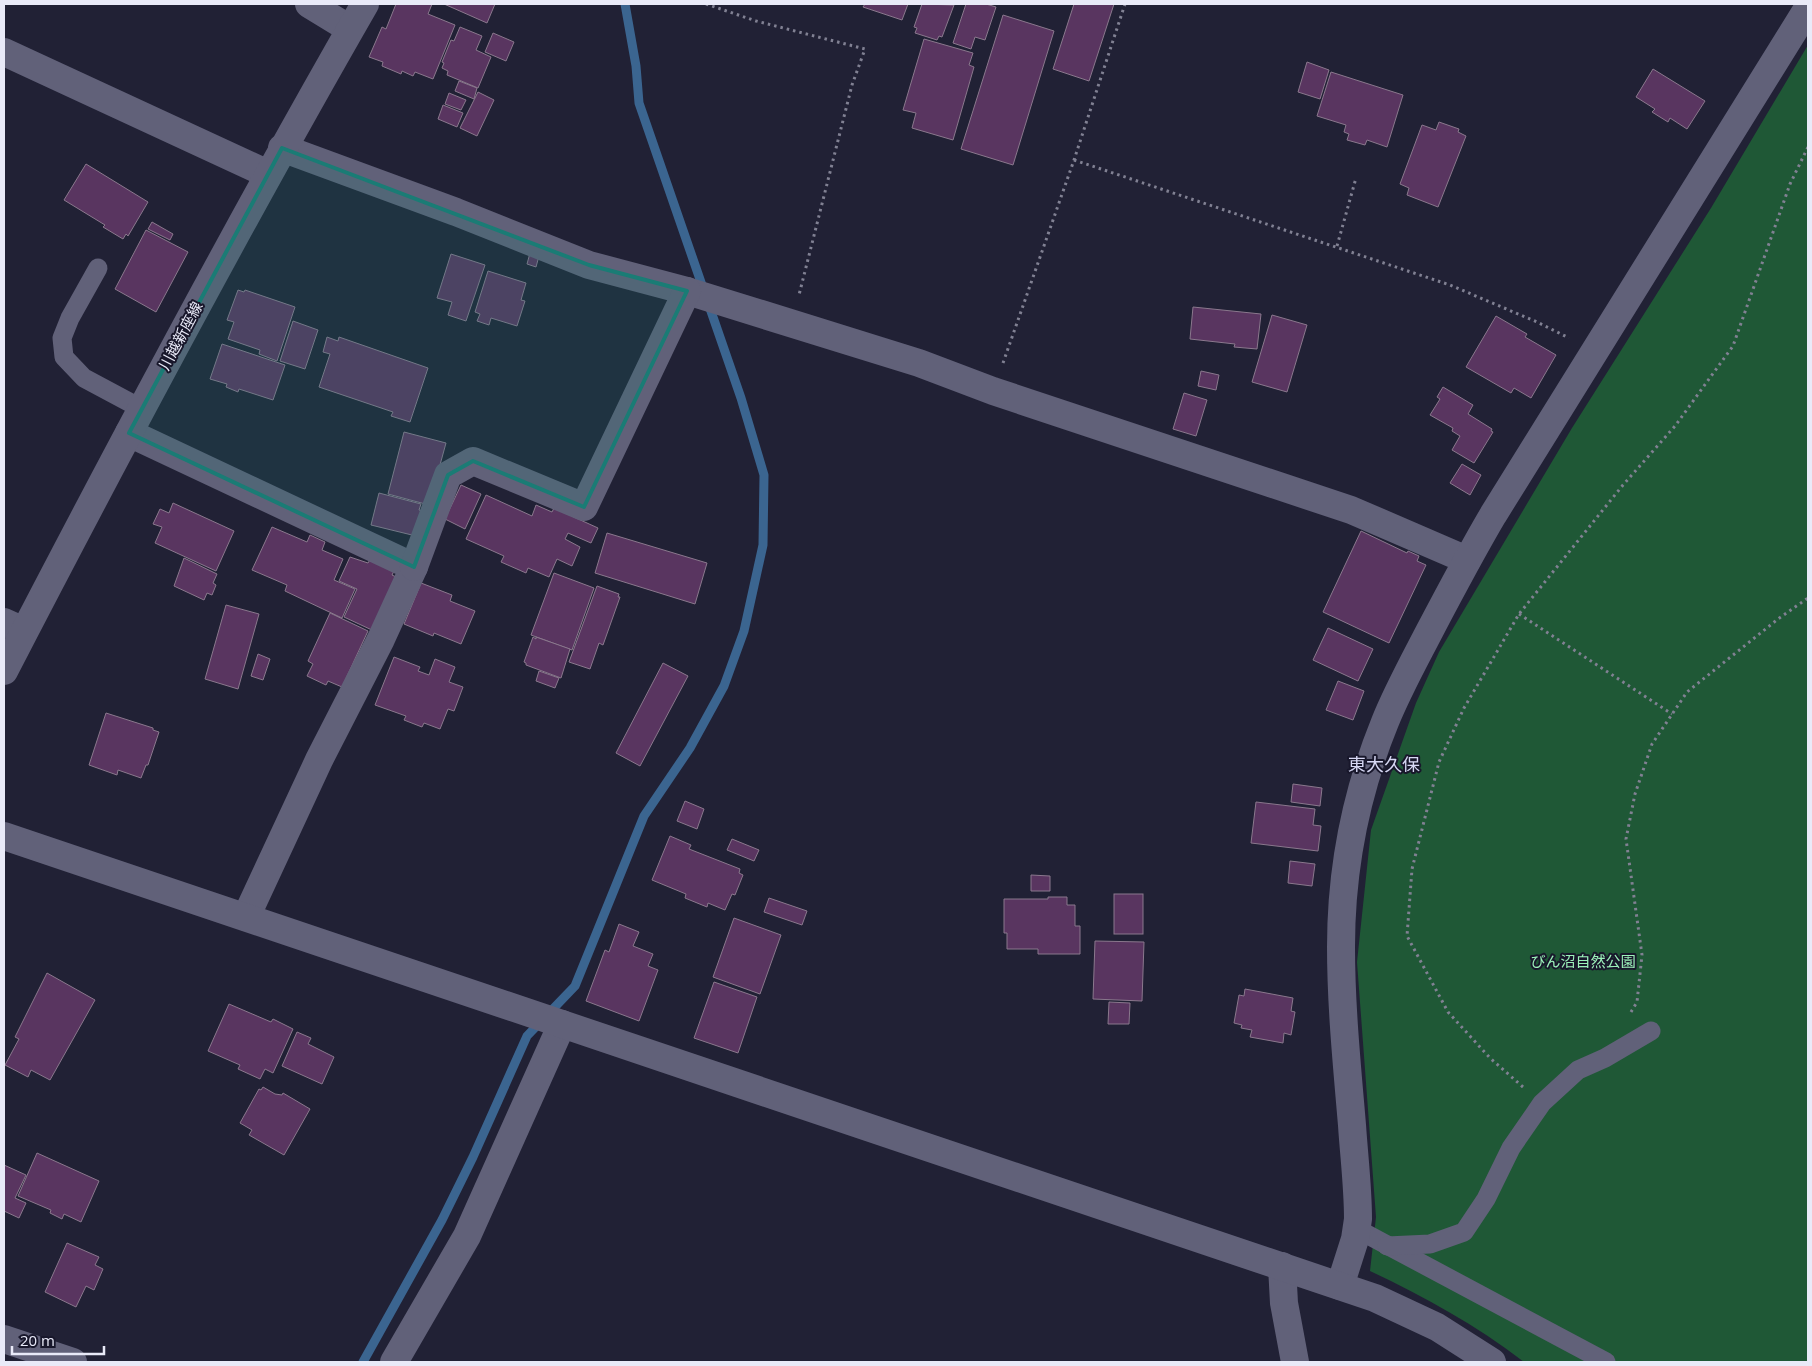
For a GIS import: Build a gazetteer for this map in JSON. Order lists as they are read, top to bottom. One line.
{"streets":{"street":["川越新座線"]},"districts":["東大久保"],"parks":["びん沼自然公園"],"scale_bar":"20 m"}
